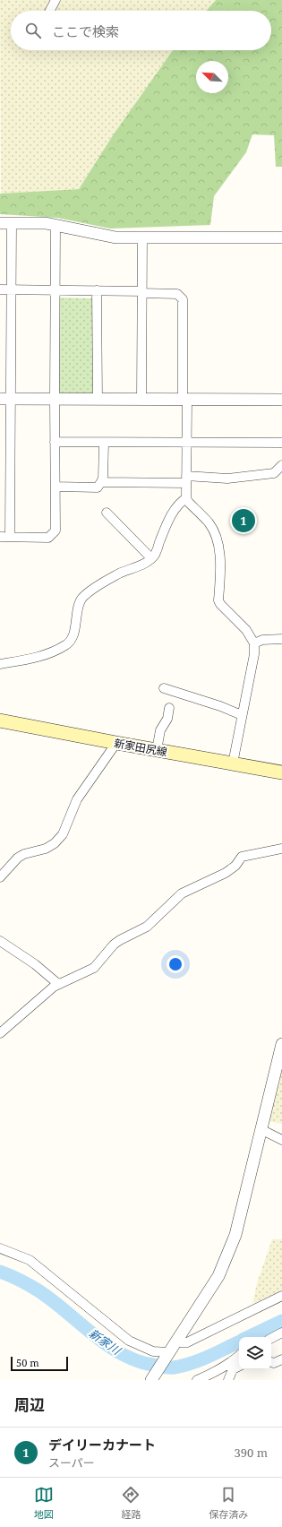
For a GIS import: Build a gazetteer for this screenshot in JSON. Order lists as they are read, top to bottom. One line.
{"streets":{"main road":["新家田尻線"]},"water":["新家川"],"scale_bar":"50 m","north":"top left","page":{"search":"ここで検索","pins":"1","scale":"50 m","heading":"周辺","list":[{"mark":"1","name":"デイリーカナート","note":"スーパー","value":"390 m"}],"nav":["地図","経路","保存済み"]}}
